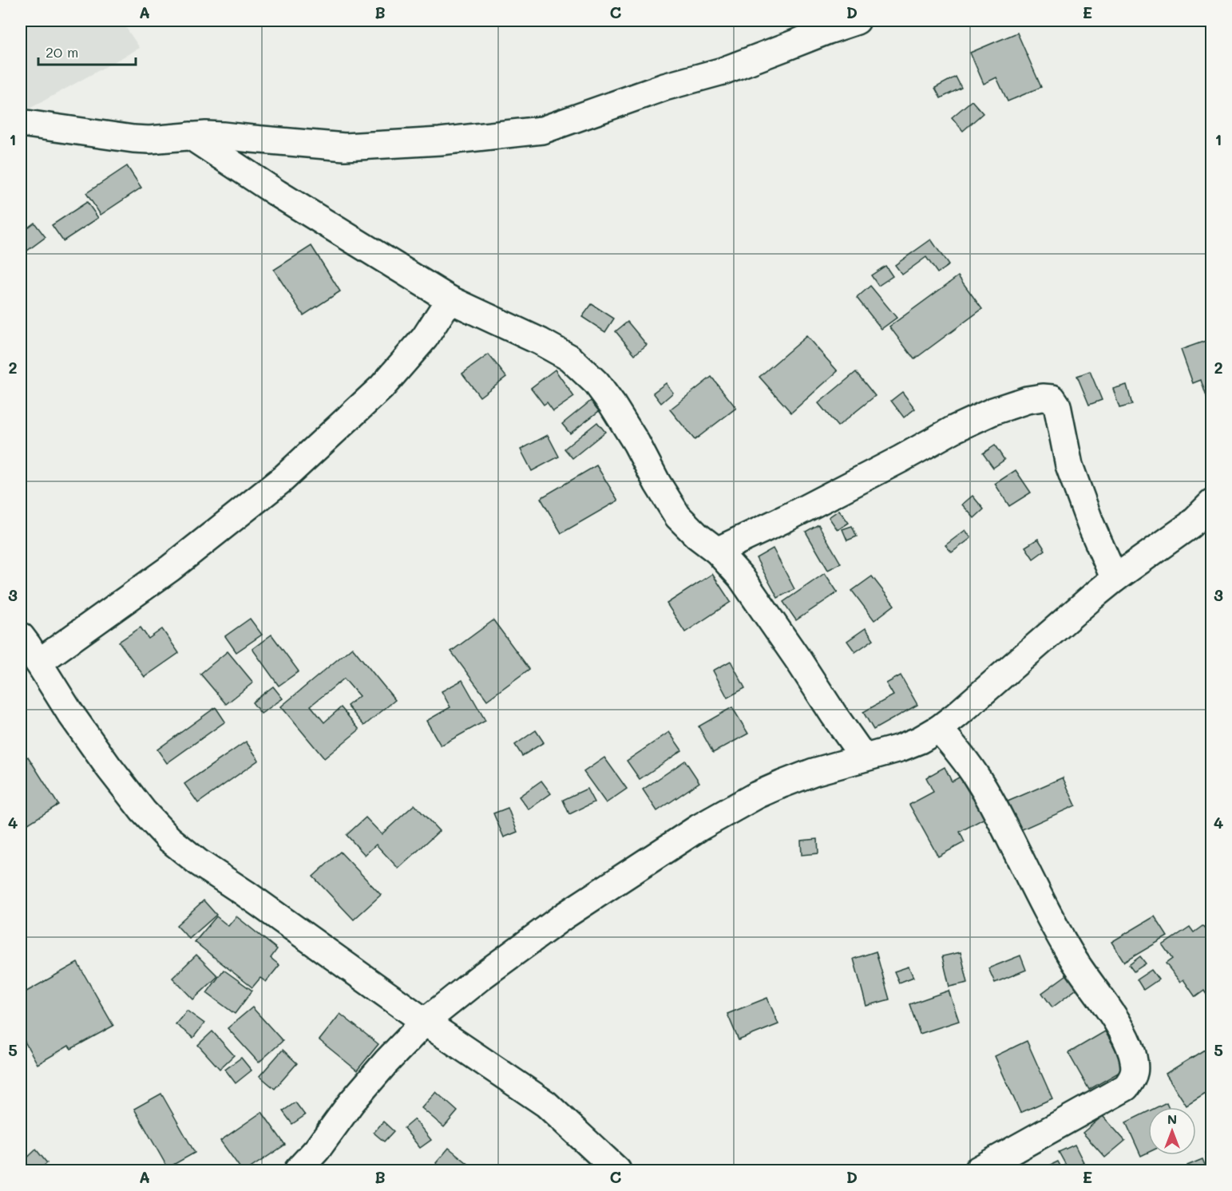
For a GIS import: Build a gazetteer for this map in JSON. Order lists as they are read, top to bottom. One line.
{"scale_bar":"20 m","north":"top","grid":{"columns":["A","B","C","D","E"],"rows":["1","2","3","4","5"]}}
